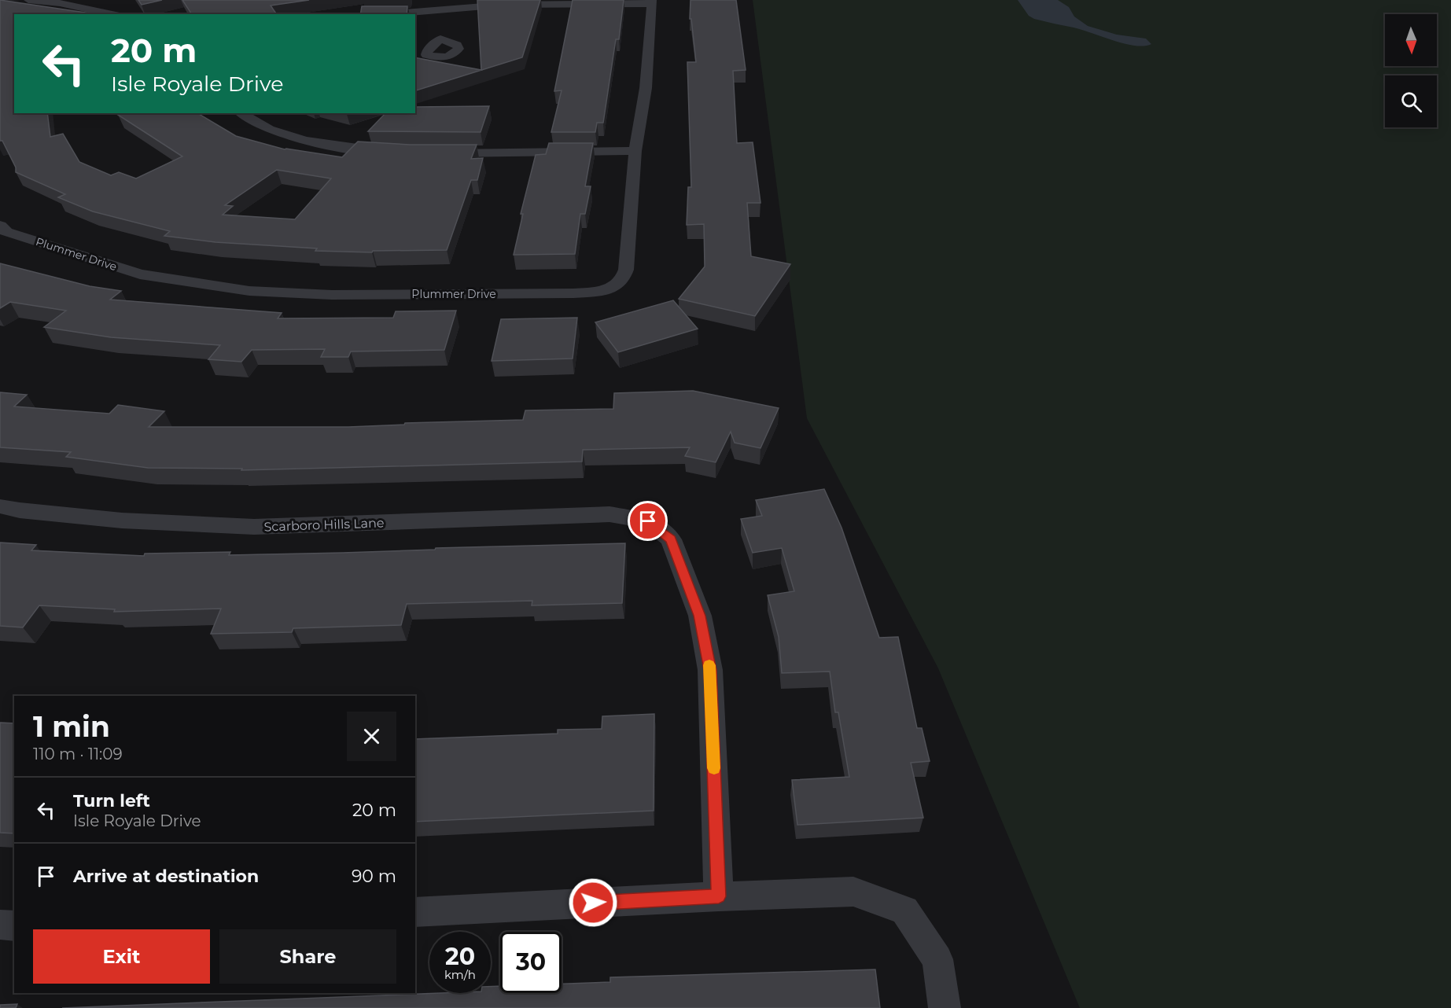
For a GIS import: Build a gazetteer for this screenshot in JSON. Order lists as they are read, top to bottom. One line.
{"streets":{"street":["Plummer Drive","Scarboro Hills Lane"]},"north":"bottom","page":{"turn":["20 m","Isle Royale Drive"],"heading":["1 min","110 m · 11:09"],"list":[{"name":"Turn left","note":"Isle Royale Drive","value":"20 m"},{"name":"Arrive at destination","value":"90 m"}],"buttons":["Exit","Share"],"speed":"20 km/h","limit":"30"}}
